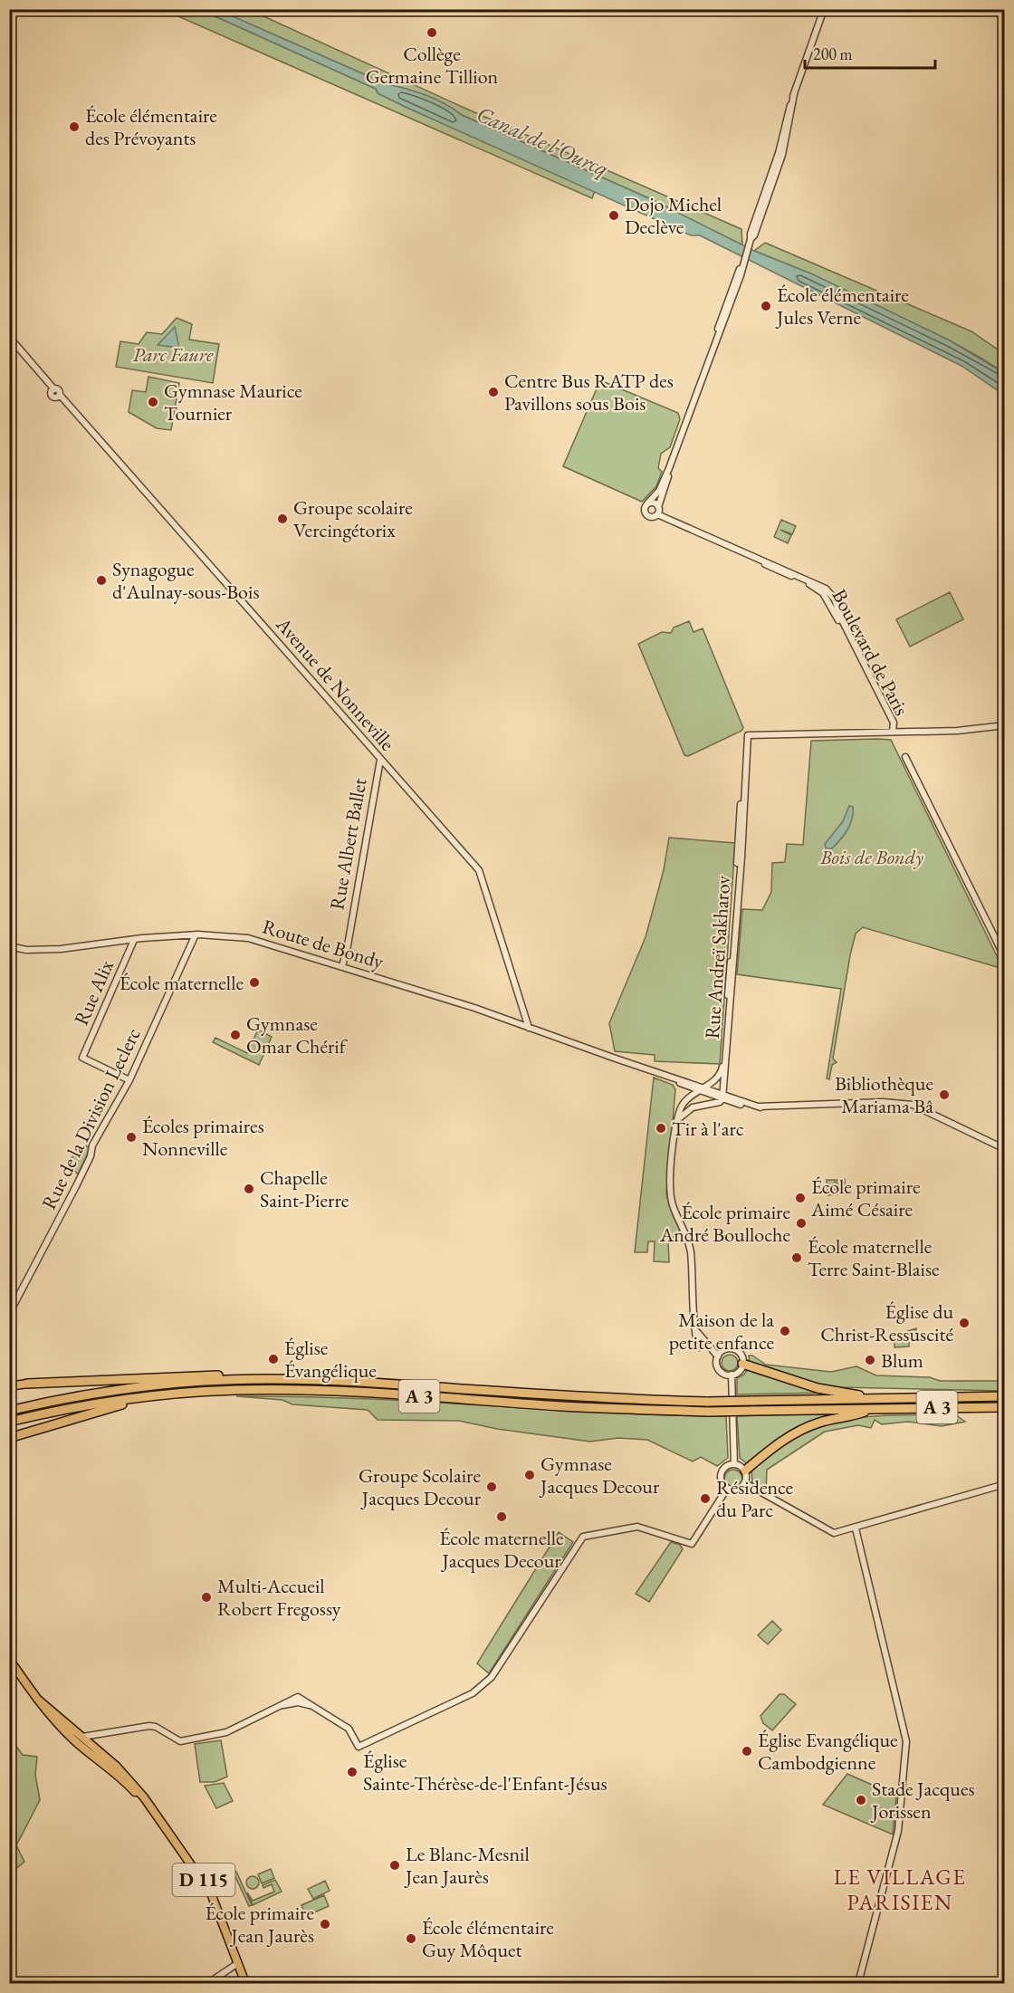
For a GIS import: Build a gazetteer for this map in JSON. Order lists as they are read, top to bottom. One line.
{"streets":{"highway":["A 3"],"main road":["D 115"],"street":["Boulevard de Paris","Avenue de Nonneville","Rue Albert Ballet","Route de Bondy","Rue Andreï Sakharov","Rue Alix","Rue de la Division Leclerc"]},"crossings":[["Boulevard de Paris","Rue Andreï Sakharov"],["Avenue de Nonneville","Rue Albert Ballet"],["Avenue de Nonneville","Route de Bondy"],["Rue Albert Ballet","Route de Bondy"],["Route de Bondy","Rue Andreï Sakharov"],["Route de Bondy","Rue Alix"],["Route de Bondy","Rue de la Division Leclerc"],["Rue Alix","Rue de la Division Leclerc"]],"districts":["LE VILLAGE PARISIEN"],"water":["Canal de l'Ourcq"],"parks":["Parc Faure","Bois de Bondy"],"places":["Collège Germaine Tillion","École élémentaire des Prévoyants","Dojo Michel Declève","École élémentaire Jules Verne","Centre Bus RATP des Pavillons sous Bois","Gymnase Maurice Tournier","Groupe scolaire Vercingétorix","Synagogue d'Aulnay-sous-Bois","École maternelle","Gymnase Omar Chérif","Bibliothèque Mariama Bâ","Tir à l'arc","Écoles primaires Nonneville","Chapelle Saint-Pierre","École primaire Aimé Césaire","École primaire André Boulloche","École maternelle Terre Saint-Blaise","Église du Christ-Ressuscité","Maison de la petite enfance","Église Évangélique","Blum","Gymnase Jacques Decour","Groupe Scolaire Jacques Decour","Résidence du Parc","École maternelle Jacques Decour","Multi-Accueil Robert Fregossy","Église Evangélique Cambodgienne","Église Sainte-Thérèse-de-l'Enfant-Jésus","Stade Jacques Jorissen","Le Blanc-Mesnil Jean Jaurès","École primaire Jean Jaurès","École élémentaire Guy Môquet"],"scale_bar":"200 m"}
